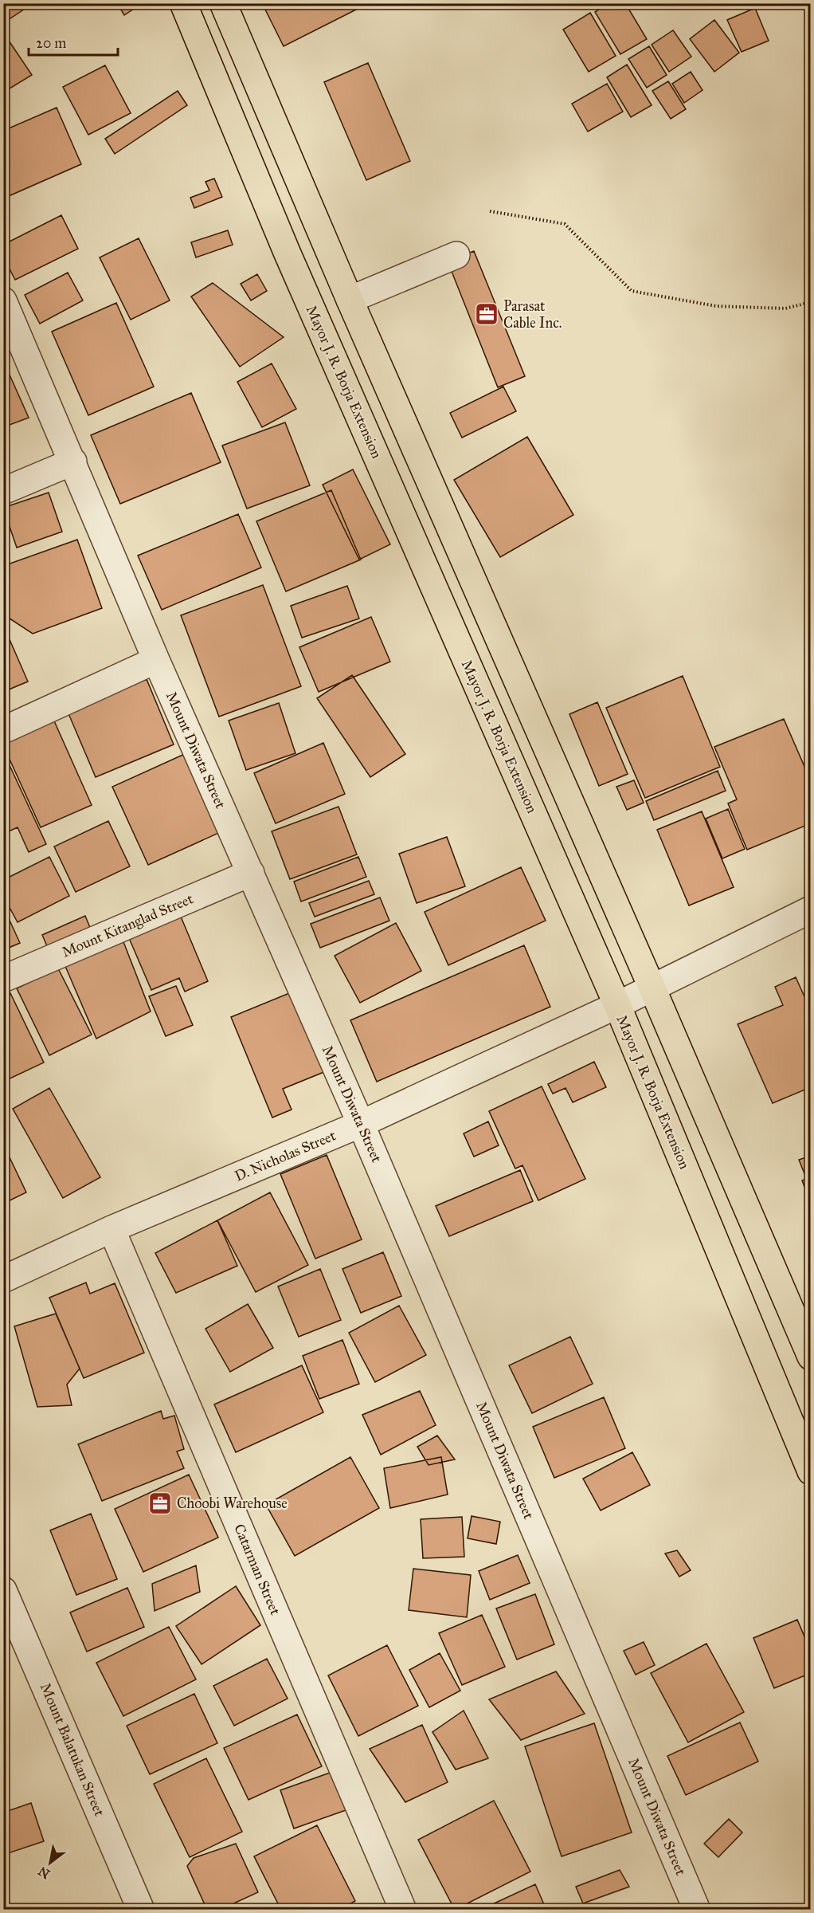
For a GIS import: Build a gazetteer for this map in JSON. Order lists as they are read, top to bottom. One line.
{"streets":{"main road":["Mayor J. R. Borja Extension"],"street":["Mount Diwata Street","Mount Kitanglad Street","D. Nicholas Street","Catarman Street","Mount Balatukan Street"]},"crossings":[["Mayor J. R. Borja Extension","D. Nicholas Street"],["Mount Diwata Street","Mount Kitanglad Street"],["Mount Diwata Street","D. Nicholas Street"],["D. Nicholas Street","Catarman Street"]],"places":{"office":["Parasat Cable Inc.","Choobi Warehouse"]},"scale_bar":"20 m","north":"bottom left"}
